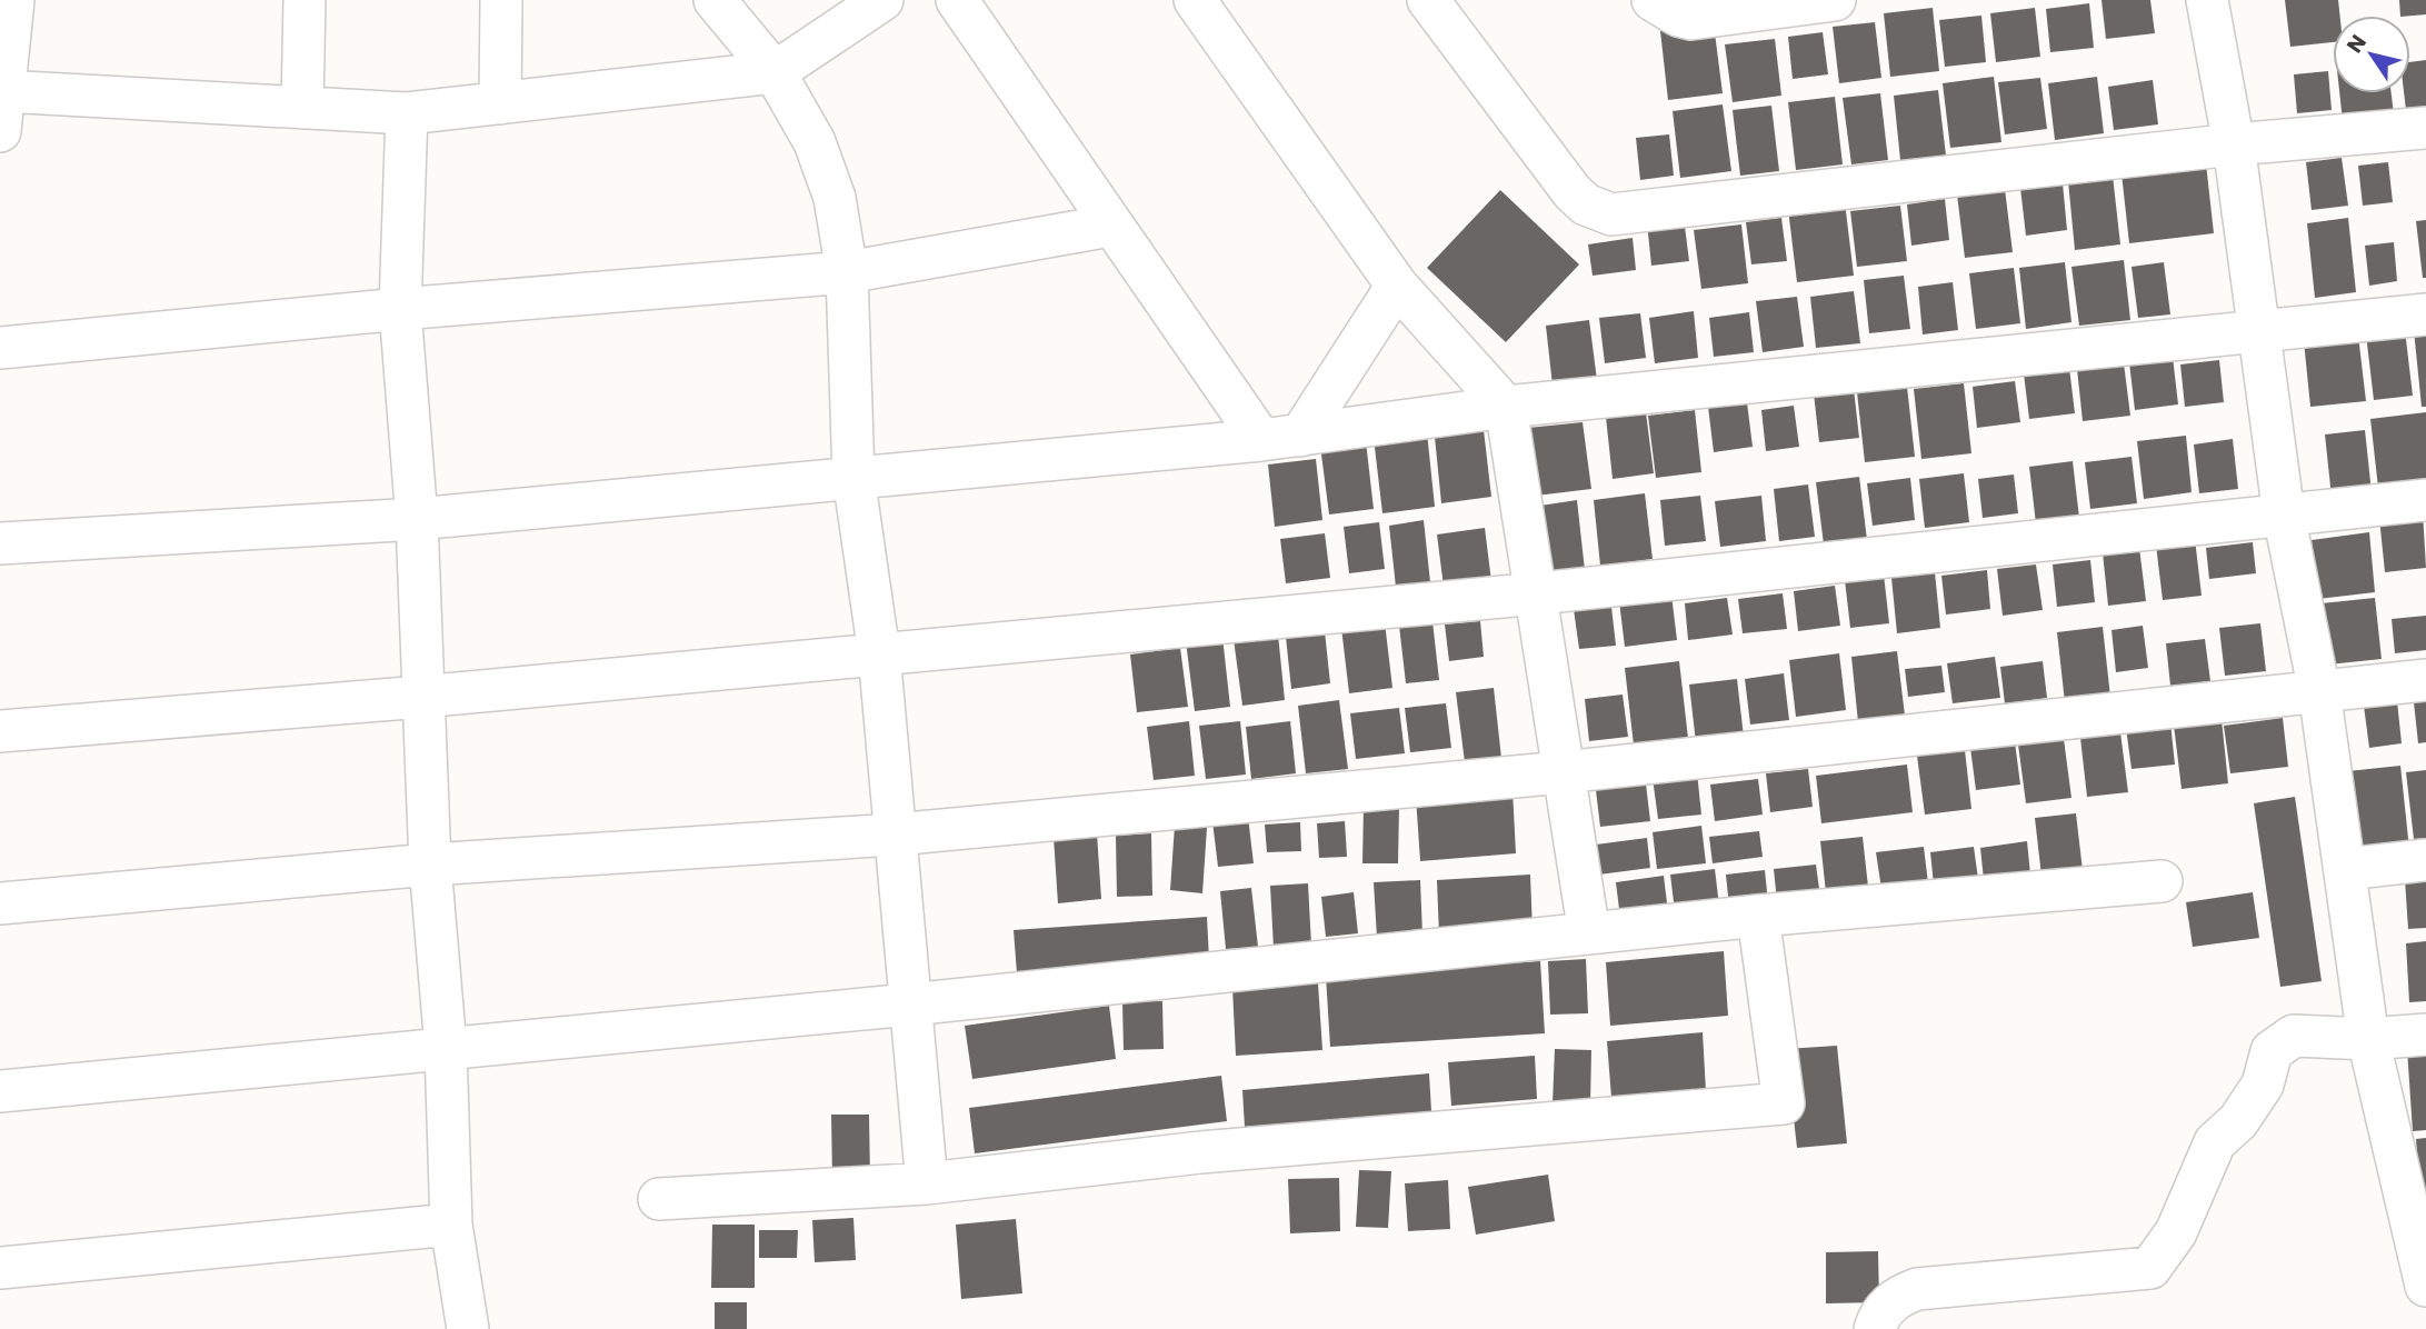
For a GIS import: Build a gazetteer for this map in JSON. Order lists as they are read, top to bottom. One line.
{"north":"top left"}
